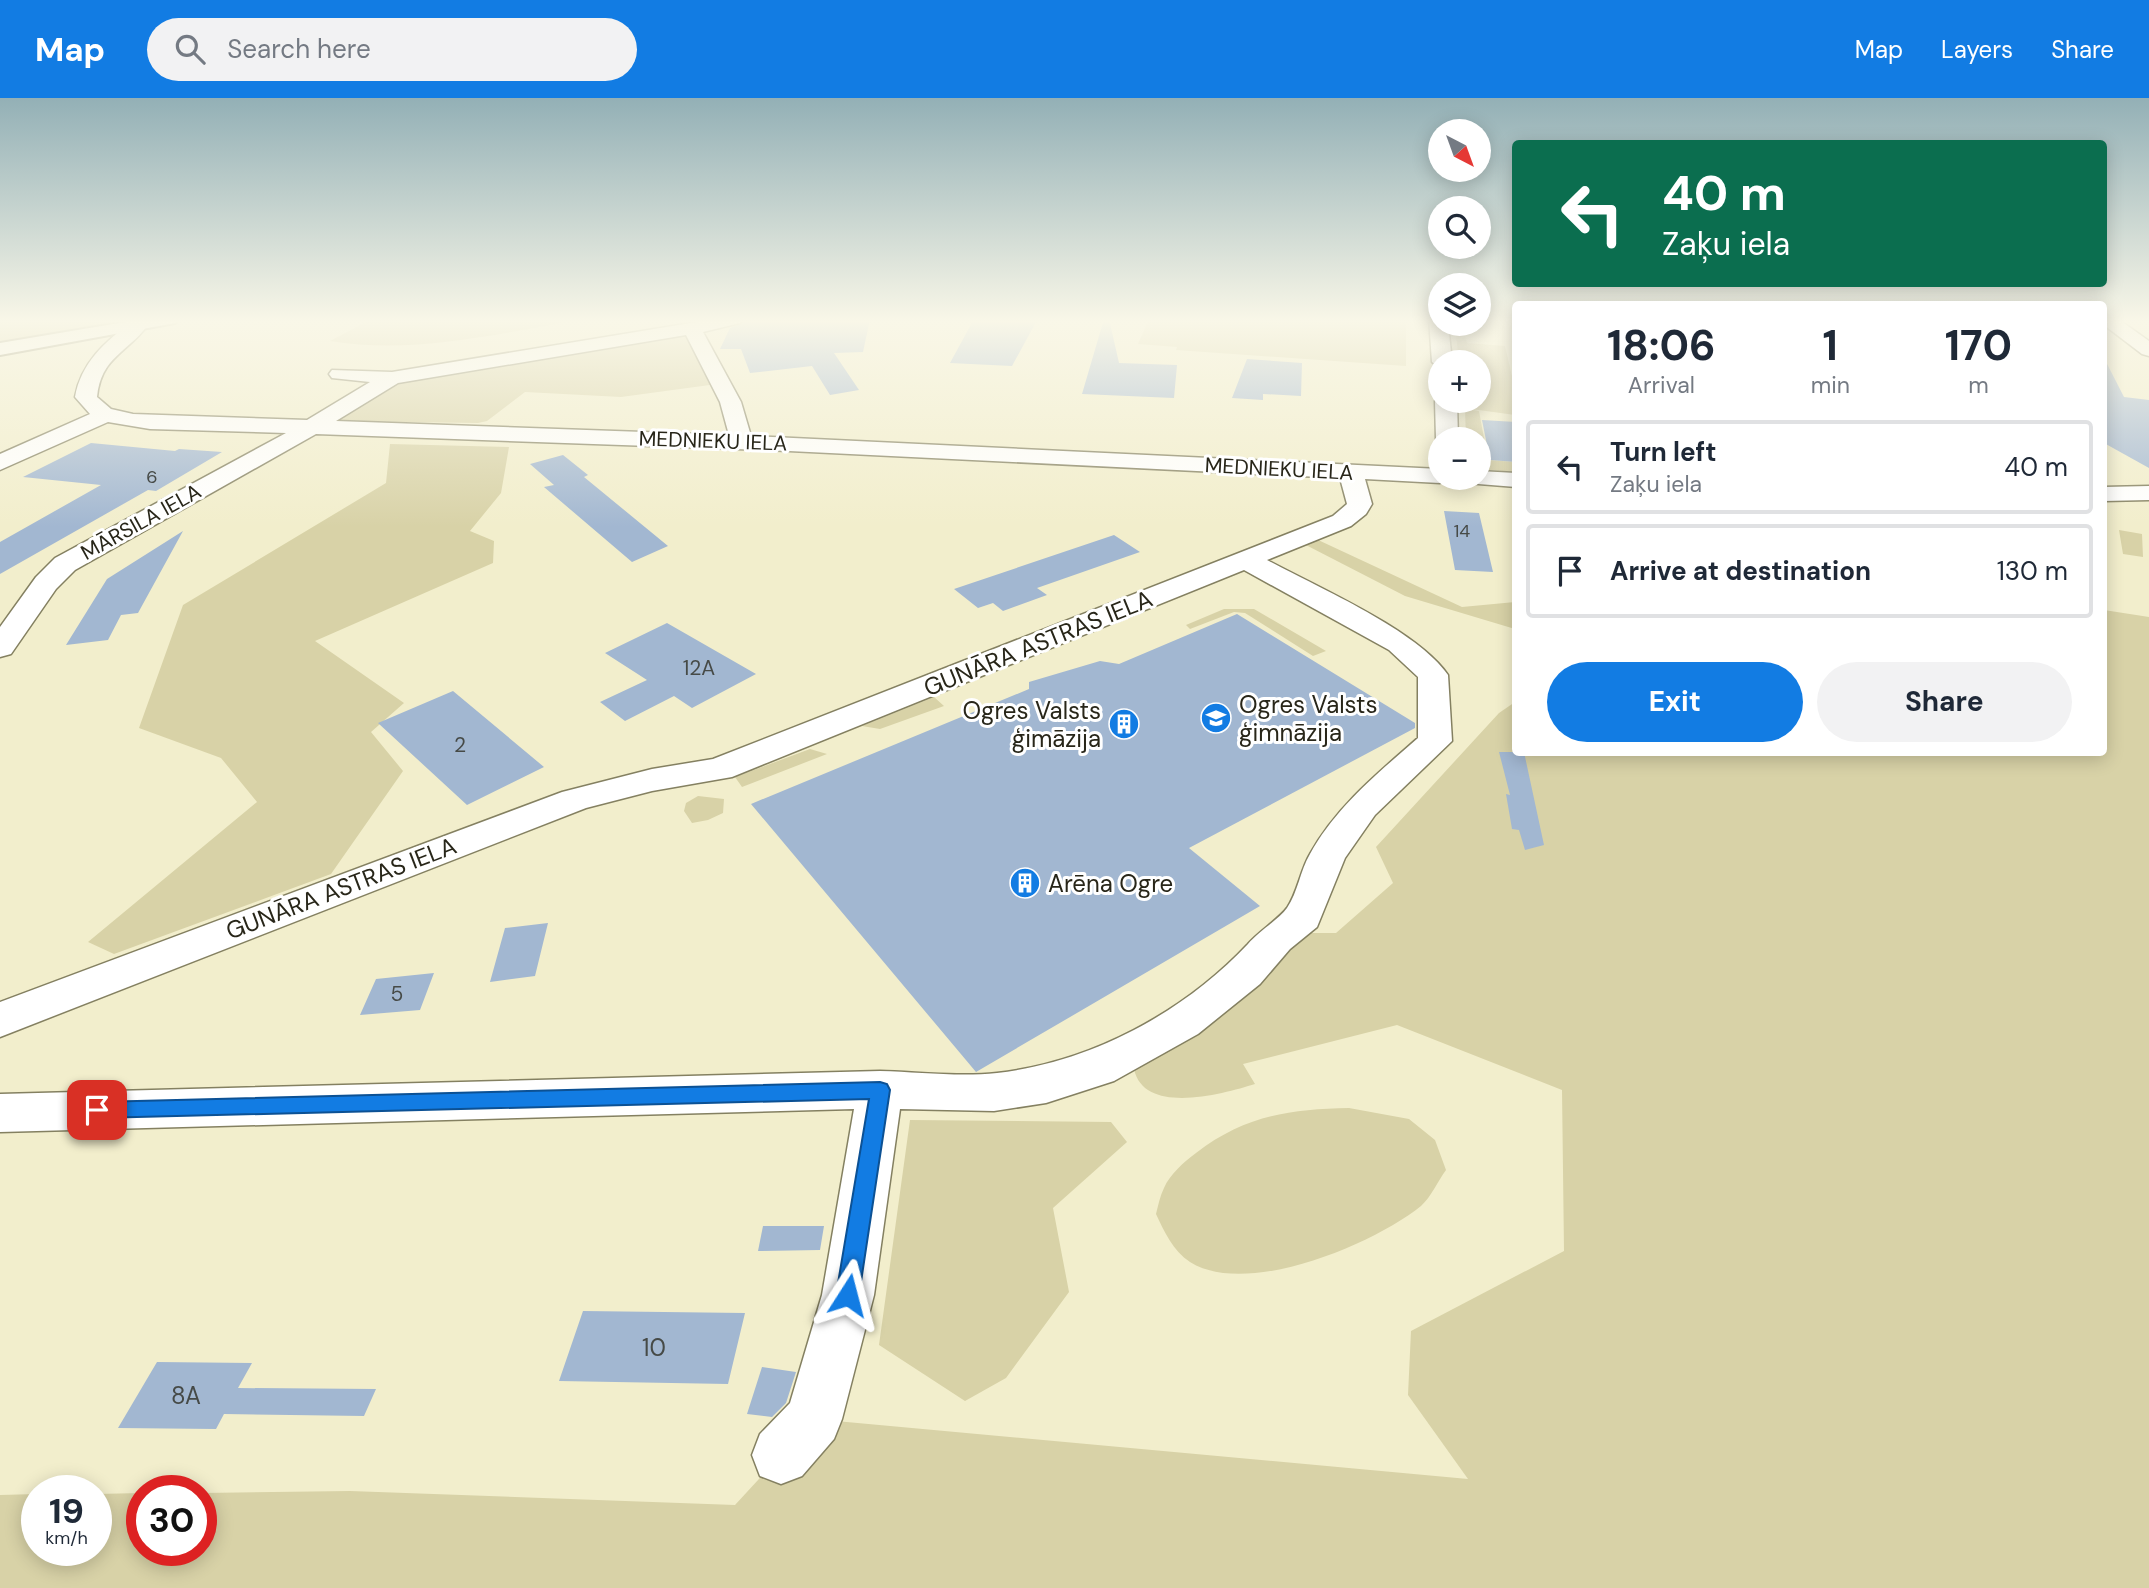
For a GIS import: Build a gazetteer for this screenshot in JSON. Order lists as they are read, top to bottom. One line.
{"streets":{"street":["MEDNIEKU IELA","MĀRSILA IELA","GUNĀRA ASTRAS IELA"]},"crossings":[["MEDNIEKU IELA","MĀRSILA IELA"],["MEDNIEKU IELA","GUNĀRA ASTRAS IELA"]],"places":{"school or university":["Ogres Valsts ģimnāzija"],"building":["Ogres Valsts ģimāzija","Arēna Ogre"]},"house_numbers":["6","14","12A","2","5","10","8A"],"north":"bottom right","page":{"header":"Map","search":"Search here","nav":["Map","Layers","Share"],"map_buttons":["+","−"],"turn":["40 m","Zaķu iela"],"eta":["18:06","Arrival","1","min","170","m"],"list":[{"name":"Turn left","note":"Zaķu iela","value":"40 m"},{"name":"Arrive at destination","value":"130 m"}],"buttons":["Exit","Share"],"speed":"19 km/h","limit":"30"}}
